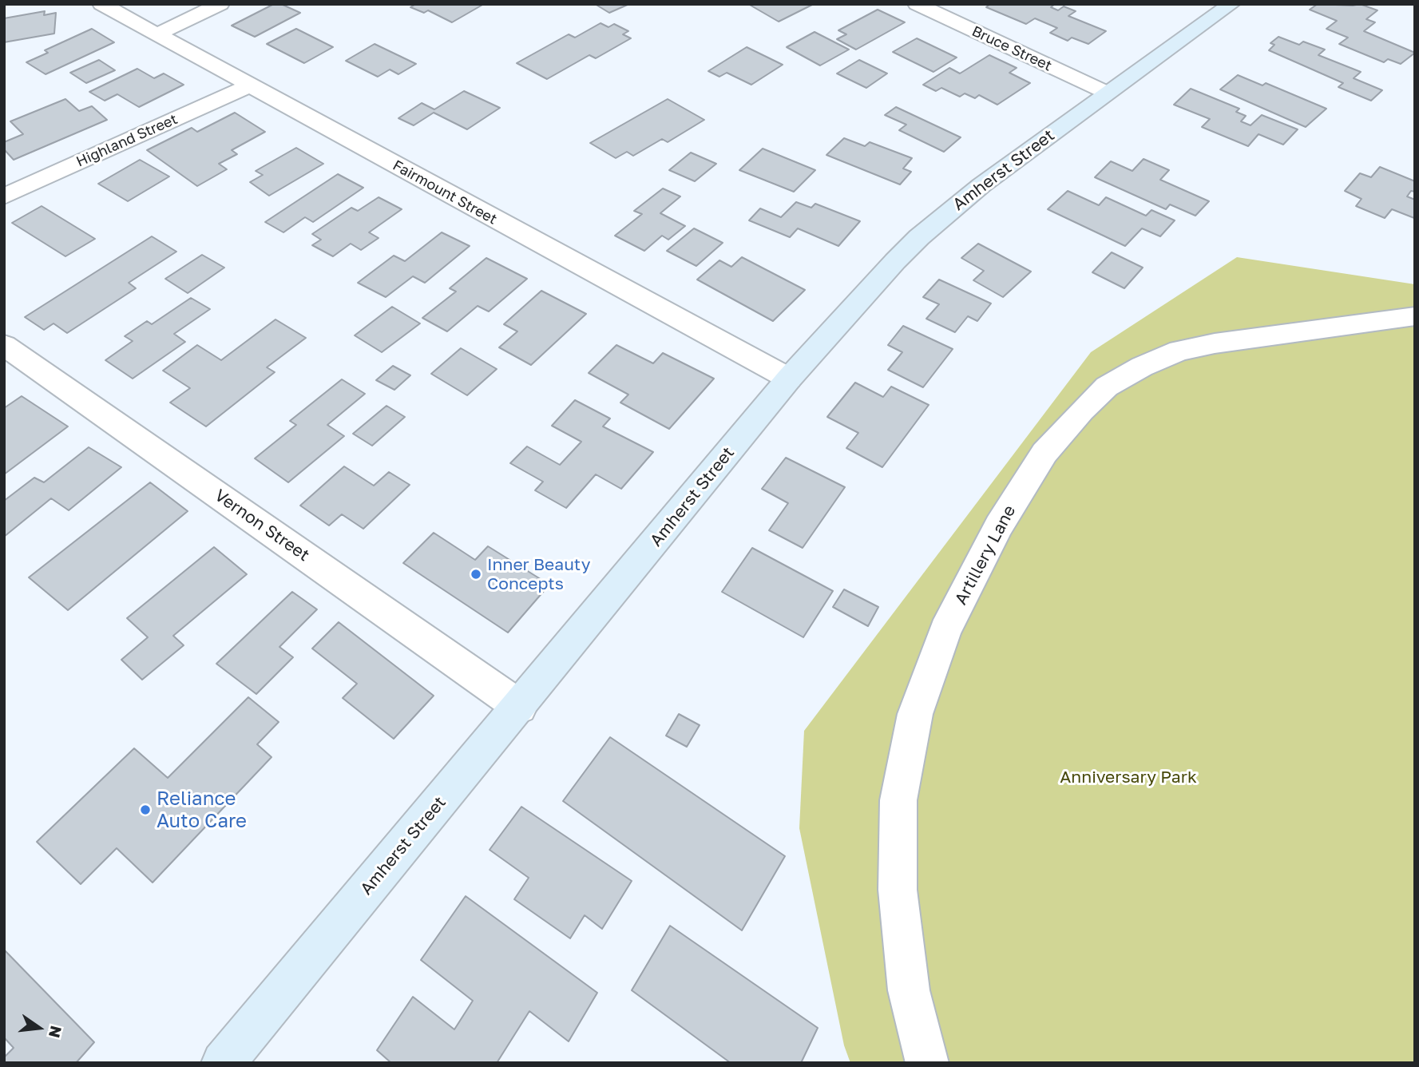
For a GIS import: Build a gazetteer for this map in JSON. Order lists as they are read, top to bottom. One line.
{"streets":{"main road":["Amherst Street"],"street":["Bruce Street","Highland Street","Fairmount Street","Vernon Street","Artillery Lane"]},"crossings":[["Bruce Street","Amherst Street"],["Highland Street","Fairmount Street"],["Amherst Street","Fairmount Street"],["Amherst Street","Vernon Street"]],"parks":["Anniversary Park"],"places":["Inner Beauty Concepts","Reliance Auto Care"],"north":"right"}
